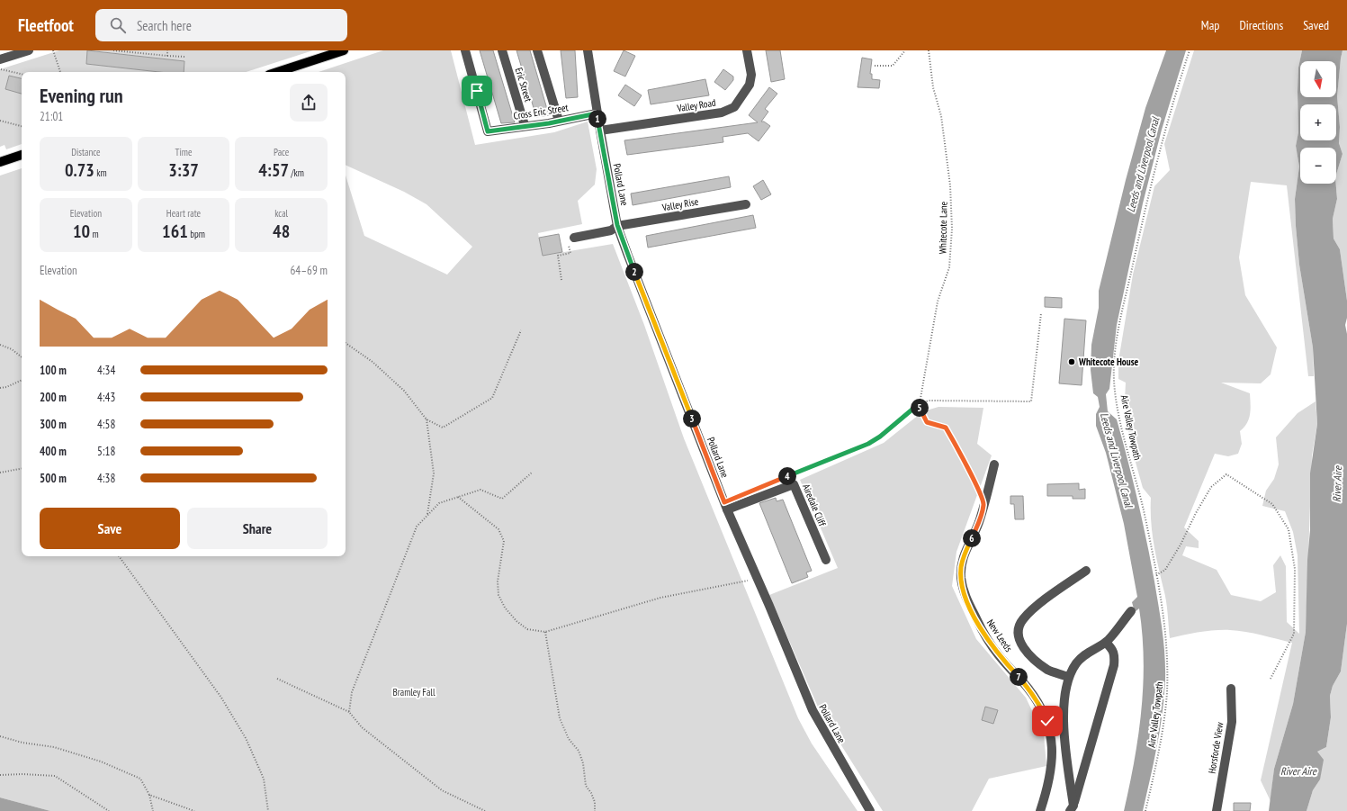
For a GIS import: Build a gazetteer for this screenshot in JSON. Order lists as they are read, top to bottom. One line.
{"streets":{"street":["Eric Street","Valley Road","Cross Eric Street","Pollard Lane","Valley Rise","Airedale Cliff","New Leeds","Horsforde View"],"path":["Whitecote Lane","Aire Valley Towpath"]},"crossings":[["Eric Street","Cross Eric Street"],["Valley Road","Pollard Lane"],["Cross Eric Street","Pollard Lane"],["Pollard Lane","Valley Rise"],["Pollard Lane","Airedale Cliff"]],"water":["Leeds and Liverpool Canal","River Aire"],"parks":["Bramley Fall"],"places":["Whitecote House"],"north":"bottom","page":{"header":"Fleetfoot","search":"Search here","nav":["Map","Directions","Saved"],"map_buttons":["+","−"],"heading":["Evening run","21:01"],"pins":["1","2","5","3","4","6","7"],"stats":[["Distance","0.73 km"],["Time","3:37"],["Pace","4:57 /km"],["Elevation","10 m"],["Heart rate","161 bpm"],["kcal","48"]],"chart":["Elevation","64–69 m"],"list":[{"name":"100 m","note":"4:34"},{"name":"200 m","note":"4:43"},{"name":"300 m","note":"4:58"},{"name":"400 m","note":"5:18"},{"name":"500 m","note":"4:38"}],"buttons":["Save","Share"]}}
